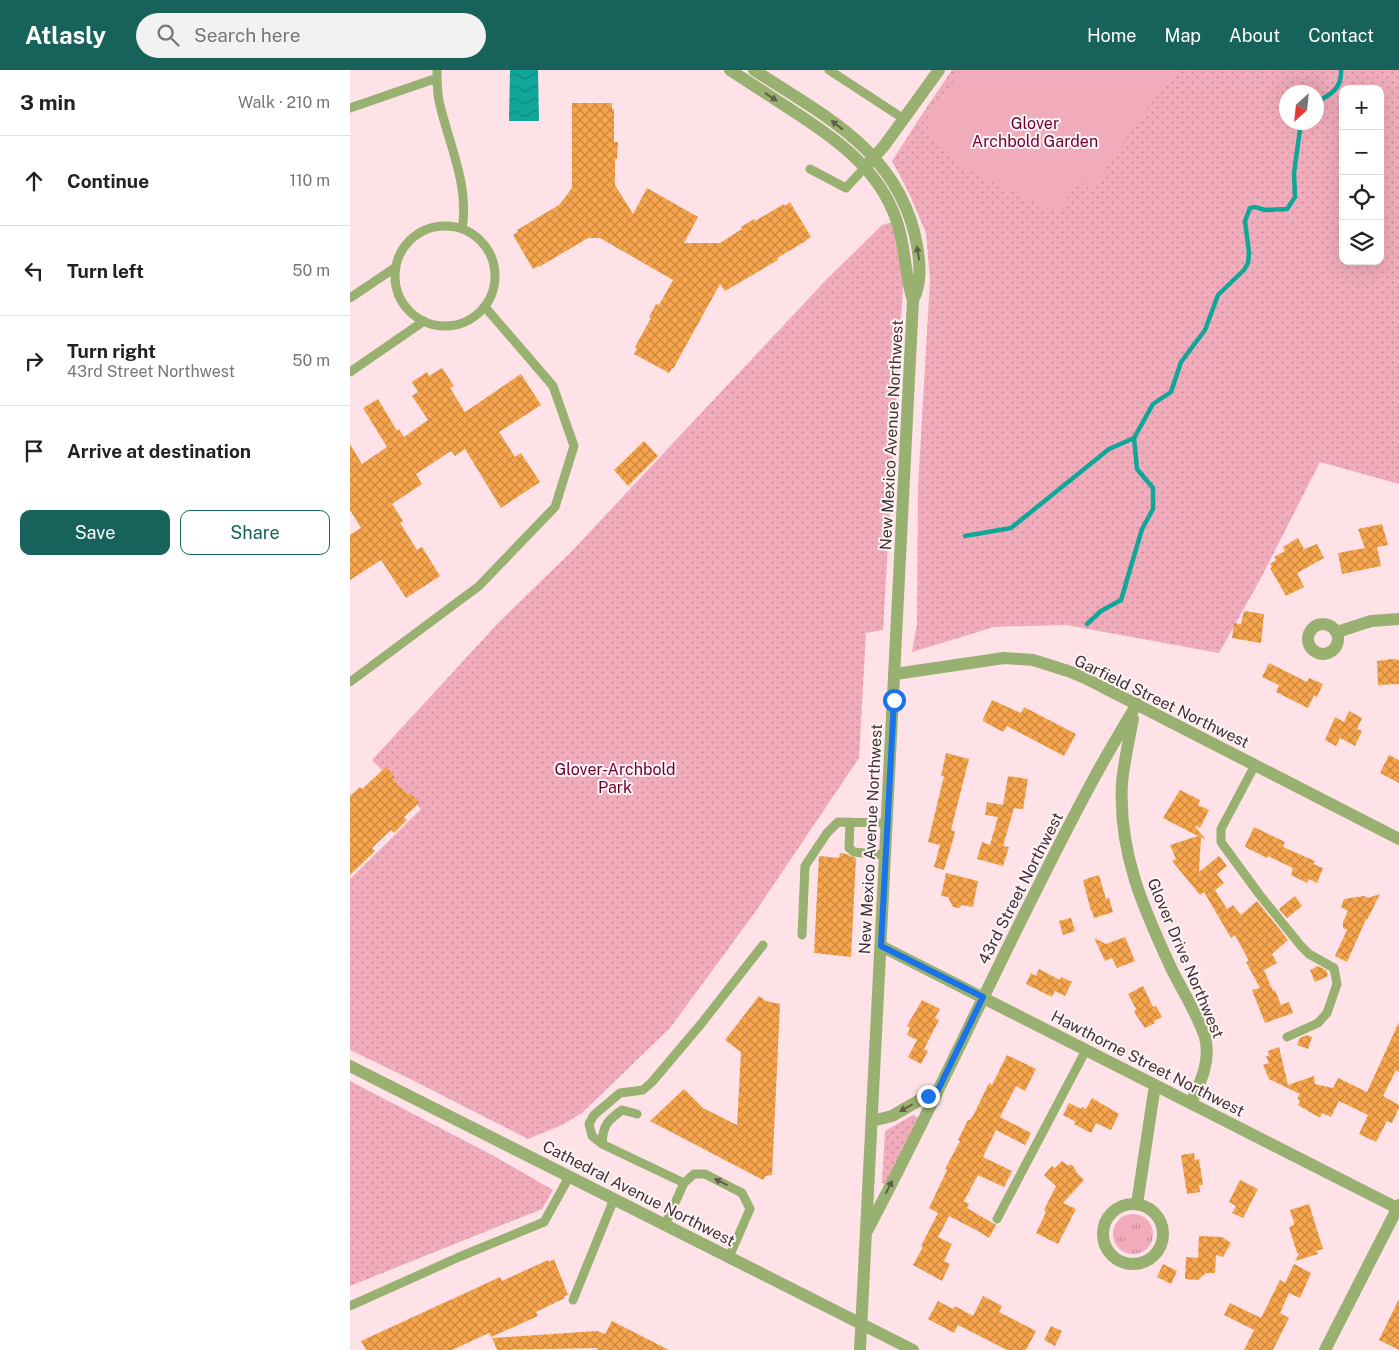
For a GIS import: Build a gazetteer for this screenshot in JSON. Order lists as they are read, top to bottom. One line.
{"streets":{"street":["New Mexico Avenue Northwest","Garfield Street Northwest","43rd Street Northwest","Glover Drive Northwest","Hawthorne Street Northwest","Cathedral Avenue Northwest"]},"crossings":[["New Mexico Avenue Northwest","Garfield Street Northwest"],["New Mexico Avenue Northwest","43rd Street Northwest"],["New Mexico Avenue Northwest","Hawthorne Street Northwest"],["New Mexico Avenue Northwest","Cathedral Avenue Northwest"],["Garfield Street Northwest","43rd Street Northwest"],["Garfield Street Northwest","Glover Drive Northwest"],["43rd Street Northwest","Glover Drive Northwest"],["43rd Street Northwest","Hawthorne Street Northwest"],["Glover Drive Northwest","Hawthorne Street Northwest"]],"parks":["Glover Archbold Garden","Glover-Archbold Park"],"north":"bottom left","page":{"header":"Atlasly","search":"Search here","nav":["Home","Map","About","Contact"],"heading":["3 min","Walk · 210 m"],"map_buttons":["+","−"],"list":[["Continue","110 m"],["Turn left","50 m"],["Turn right","43rd Street Northwest","50 m"],"Arrive at destination"],"buttons":["Save","Share"]}}
